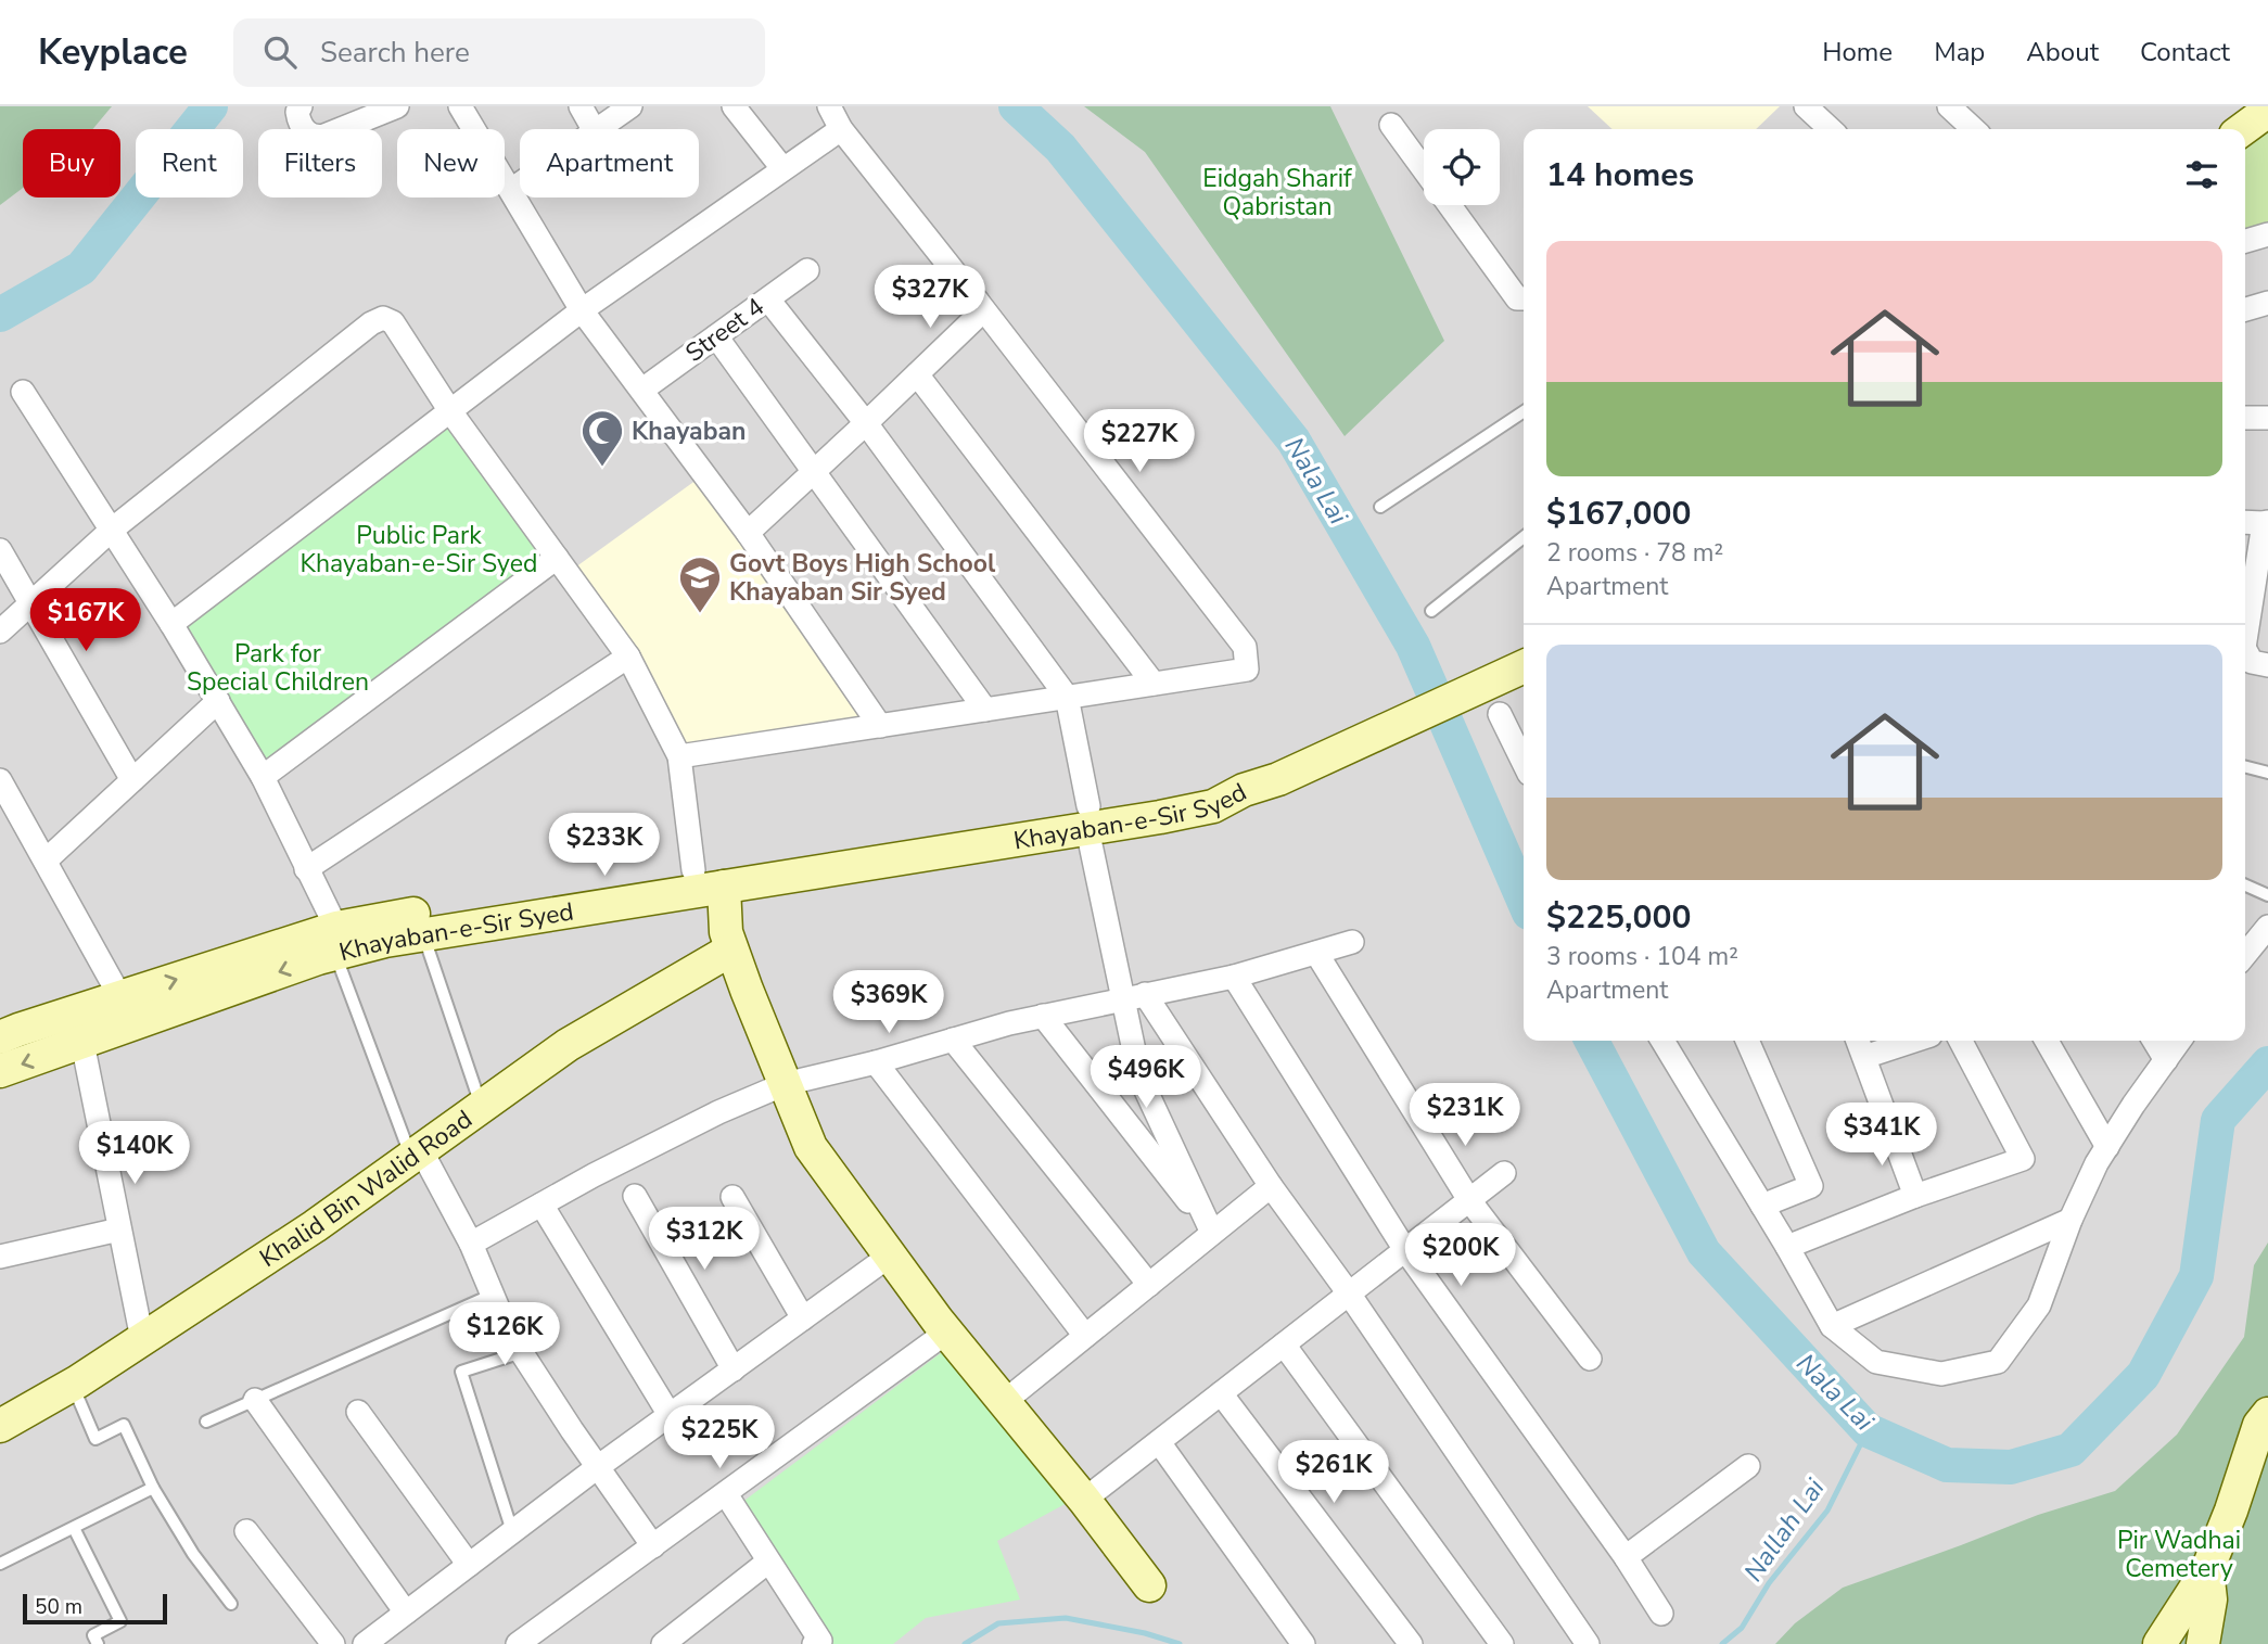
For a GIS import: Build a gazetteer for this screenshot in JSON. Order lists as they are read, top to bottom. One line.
{"streets":{"main road":["Khayaban-e-Sir Syed","Khalid Bin Walid Road"],"street":["Street 4"]},"water":["Nala Lai","Nallah Lai"],"parks":["Eidgah Sharif Qabristan","Public Park Khayaban-e-Sir Syed","Park for Special Children","Pir Wadhai Cemetery"],"places":{"mosque":["Khayaban"],"school or university":["Govt Boys High School Khayaban Sir Syed"]},"scale_bar":"50 m","page":{"header":"Keyplace","search":"Search here","nav":["Home","Map","About","Contact"],"chip":["Buy","Rent","Filters","New","Apartment"],"heading":"14 homes","list":[{"name":"$167,000","note":"2 rooms · 78 m² · Apartment"},{"name":"$225,000","note":"3 rooms · 104 m² · Apartment"}],"price":["$327K","$227K","$167K","$233K","$369K","$496K","$231K","$341K","$140K","$312K","$200K","$126K","$225K","$261K"],"scale":"50 m"}}
